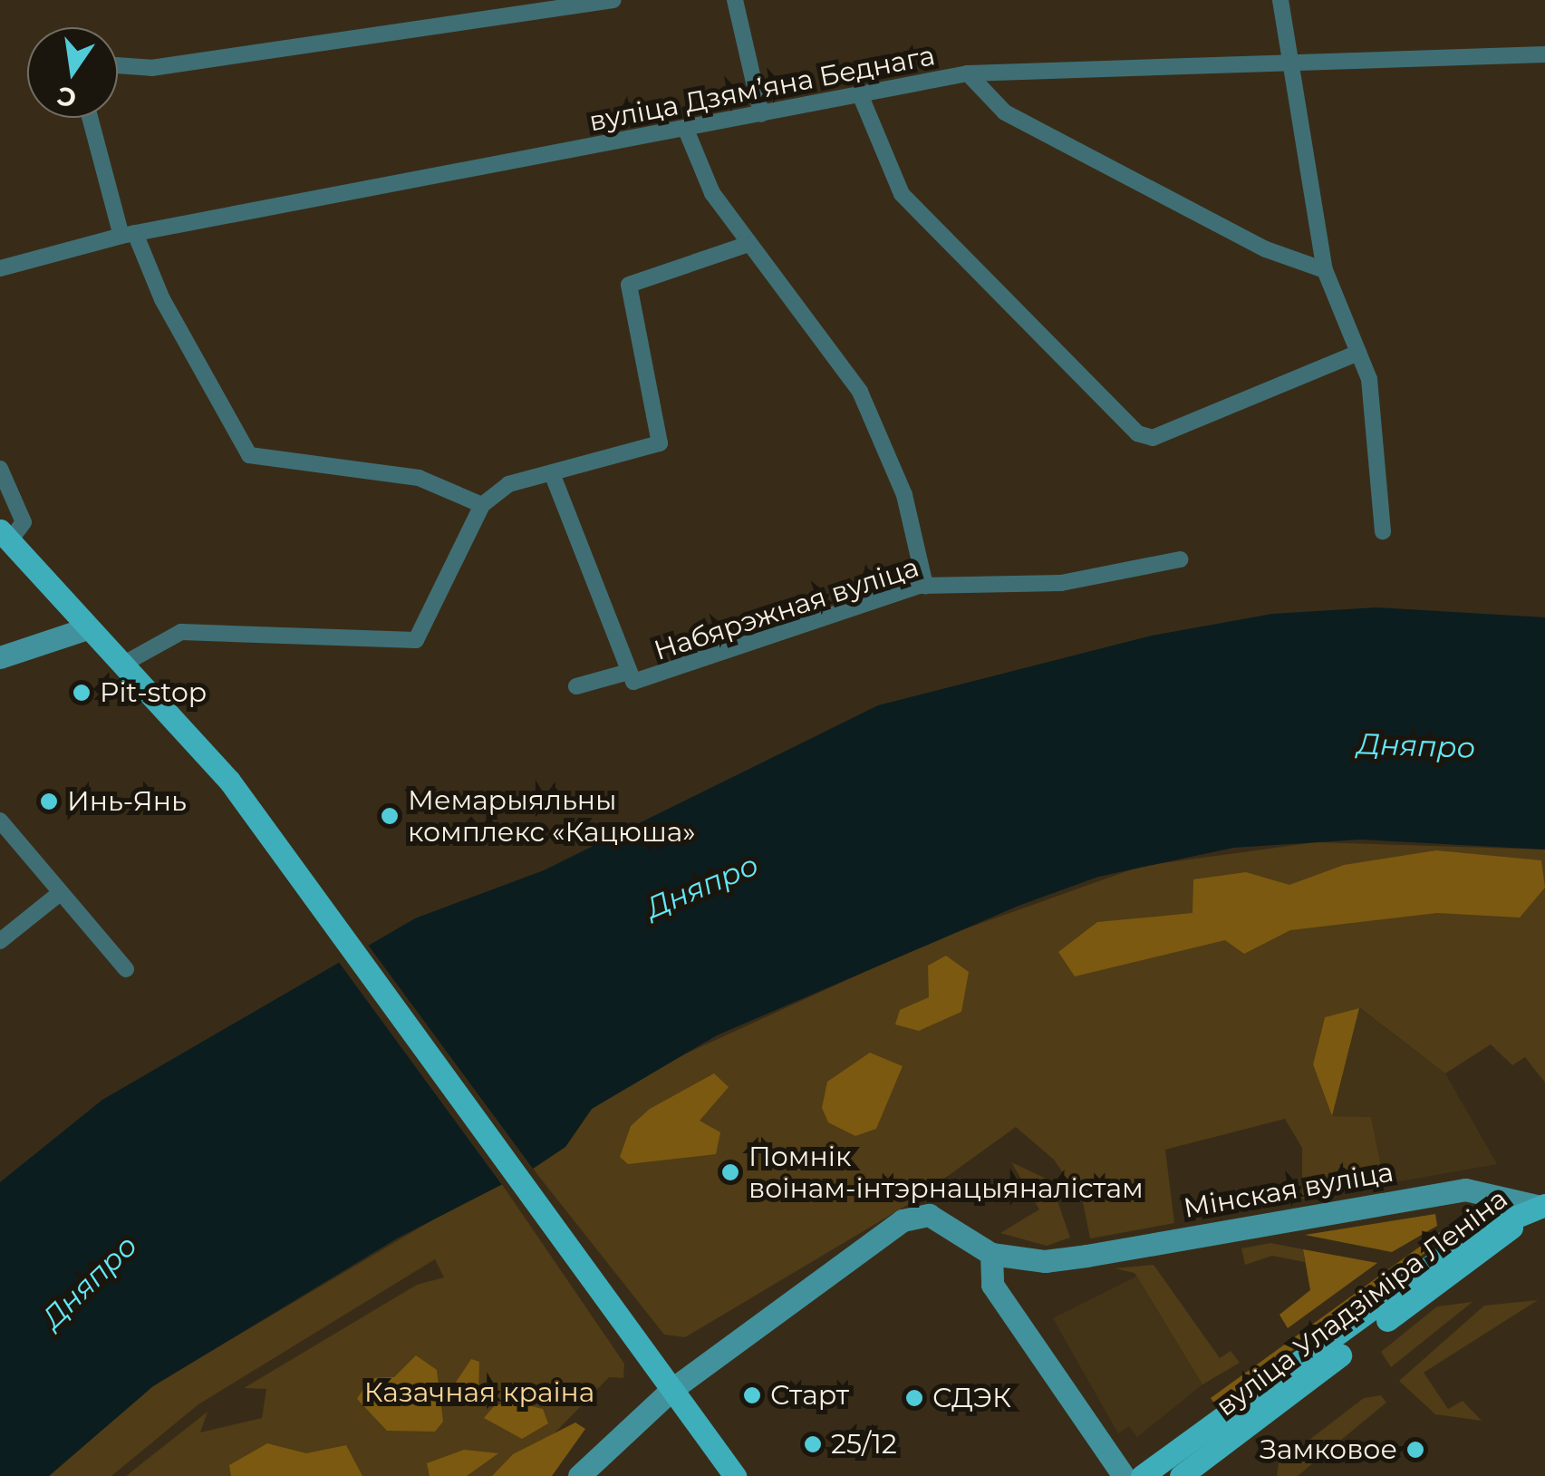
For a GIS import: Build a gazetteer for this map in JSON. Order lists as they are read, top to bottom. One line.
{"streets":{"main road":["вуліца Уладзіміра Леніна"],"street":["вуліца Дзямʼяна Беднага","Набярэжная вуліца","Мінская вуліца"]},"crossings":[["Мінская вуліца","вуліца Уладзіміра Леніна"]],"water":["Дняпро"],"parks":["Казачная краіна"],"places":["Pit-stop","Инь-Янь","Мемарыяльны комплекс «Кацюша»","Помнік воінам-інтэрнацыяналістам","Старт","СДЭК","25/12","Замковое"],"north":"bottom"}
